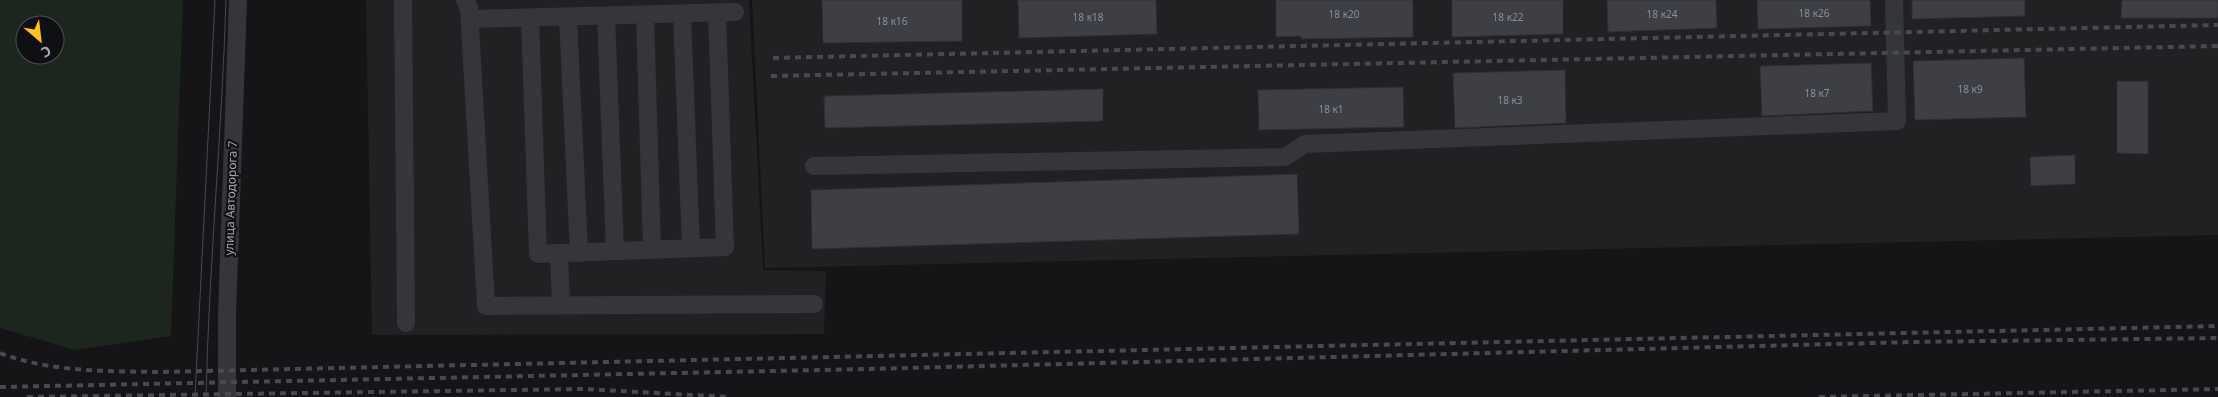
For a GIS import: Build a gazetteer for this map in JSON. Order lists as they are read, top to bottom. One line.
{"streets":{"street":["улица Автодорога 7"]},"house_numbers":["18 к26","18 к20","18 к24","18 к18","18 к22","18 к16","18 к9","18 к7","18 к3","18 к1"],"north":"bottom right"}
